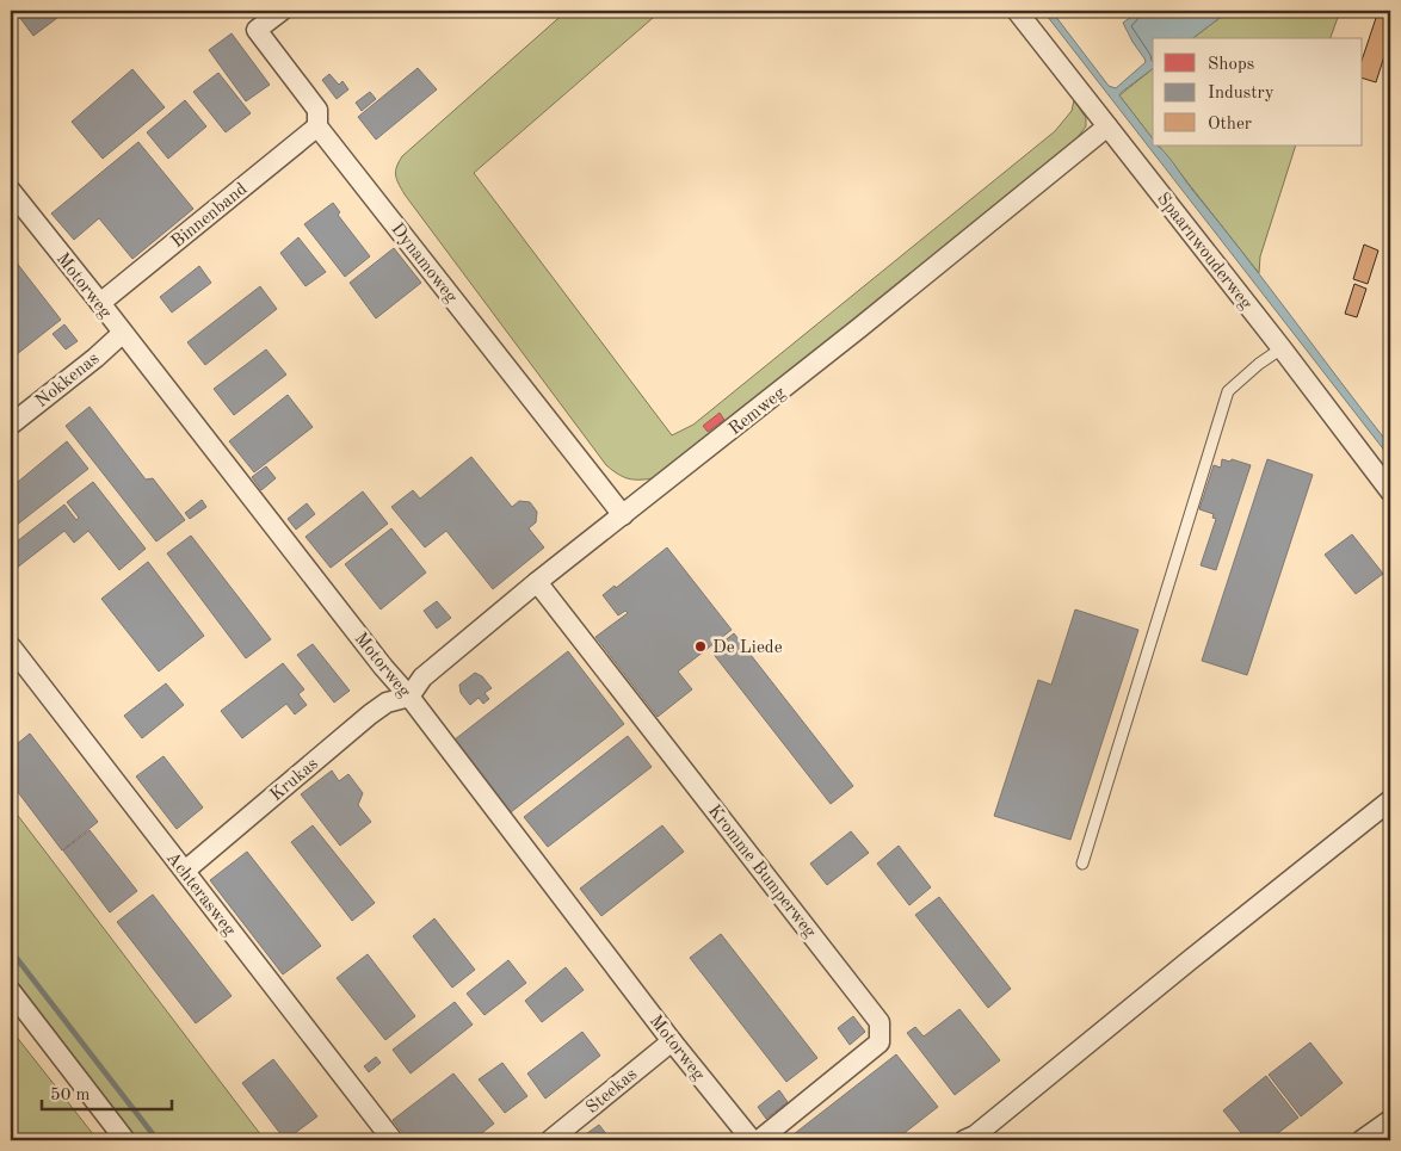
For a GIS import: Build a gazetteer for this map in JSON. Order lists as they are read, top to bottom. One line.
{"streets":{"street":["Binnenband","Spaarnwouderweg","Dynamoweg","Motorweg","Nokkenas","Remweg","Krukas","Kromme Bumperweg","Achterasweg","Steekas"]},"crossings":[["Binnenband","Dynamoweg"],["Binnenband","Motorweg"],["Spaarnwouderweg","Remweg"],["Dynamoweg","Remweg"],["Motorweg","Nokkenas"],["Motorweg","Remweg"],["Motorweg","Krukas"],["Motorweg","Steekas"],["Remweg","Krukas"],["Remweg","Kromme Bumperweg"],["Krukas","Achterasweg"]],"places":["De Liede"],"legend":["Shops","Industry","Other"],"scale_bar":"50 m"}
